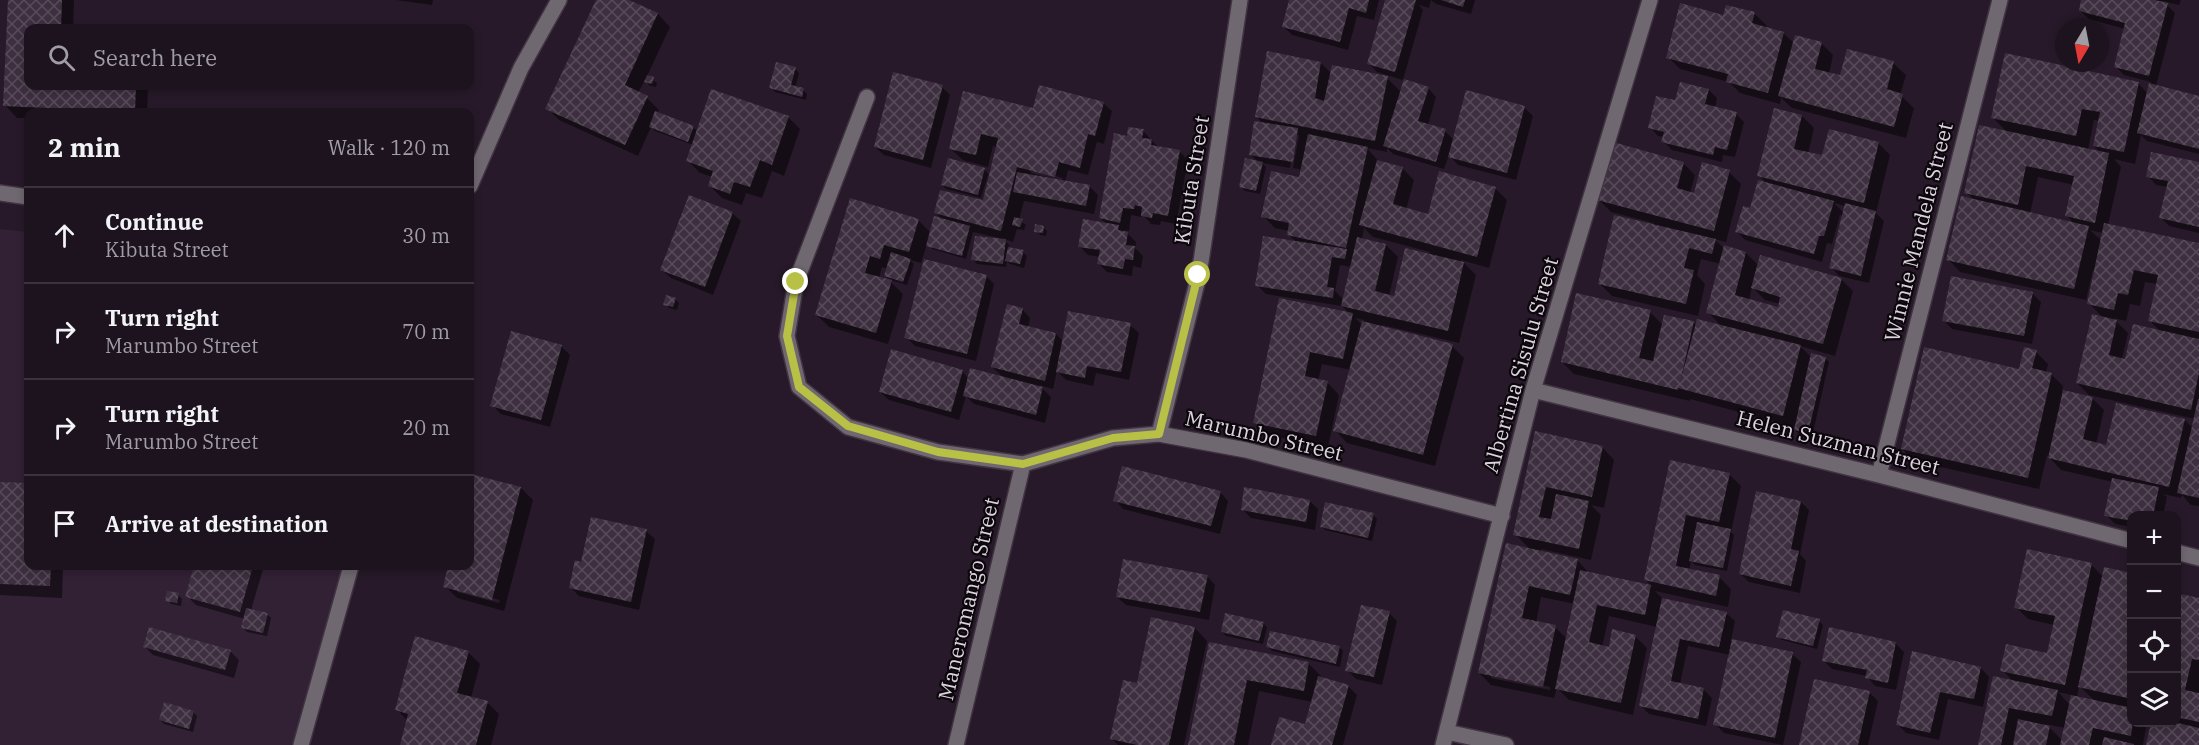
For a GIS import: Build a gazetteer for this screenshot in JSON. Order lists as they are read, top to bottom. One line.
{"streets":{"street":["Kibuta Street","Winnie Mandela Street","Albertina Sisulu Street","Marumbo Street","Helen Suzman Street","Maneromango Street"]},"crossings":[["Kibuta Street","Marumbo Street"],["Winnie Mandela Street","Helen Suzman Street"],["Albertina Sisulu Street","Marumbo Street"],["Albertina Sisulu Street","Helen Suzman Street"],["Marumbo Street","Maneromango Street"]],"north":"bottom","page":{"search":"Search here","heading":["2 min","Walk · 120 m"],"list":[["Continue","Kibuta Street","30 m"],["Turn right","Marumbo Street","70 m"],["Turn right","Marumbo Street","20 m"],"Arrive at destination"],"map_buttons":["+","−"]}}
